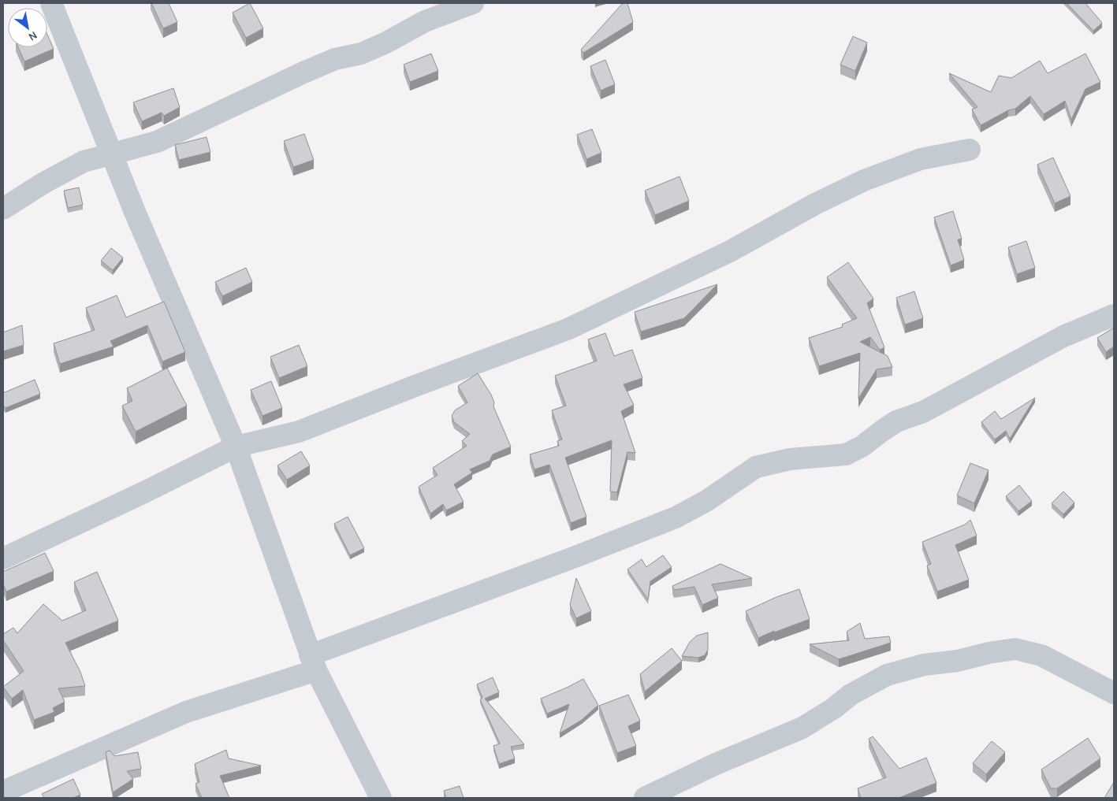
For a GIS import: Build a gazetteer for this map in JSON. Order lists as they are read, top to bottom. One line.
{"north":"bottom right"}
